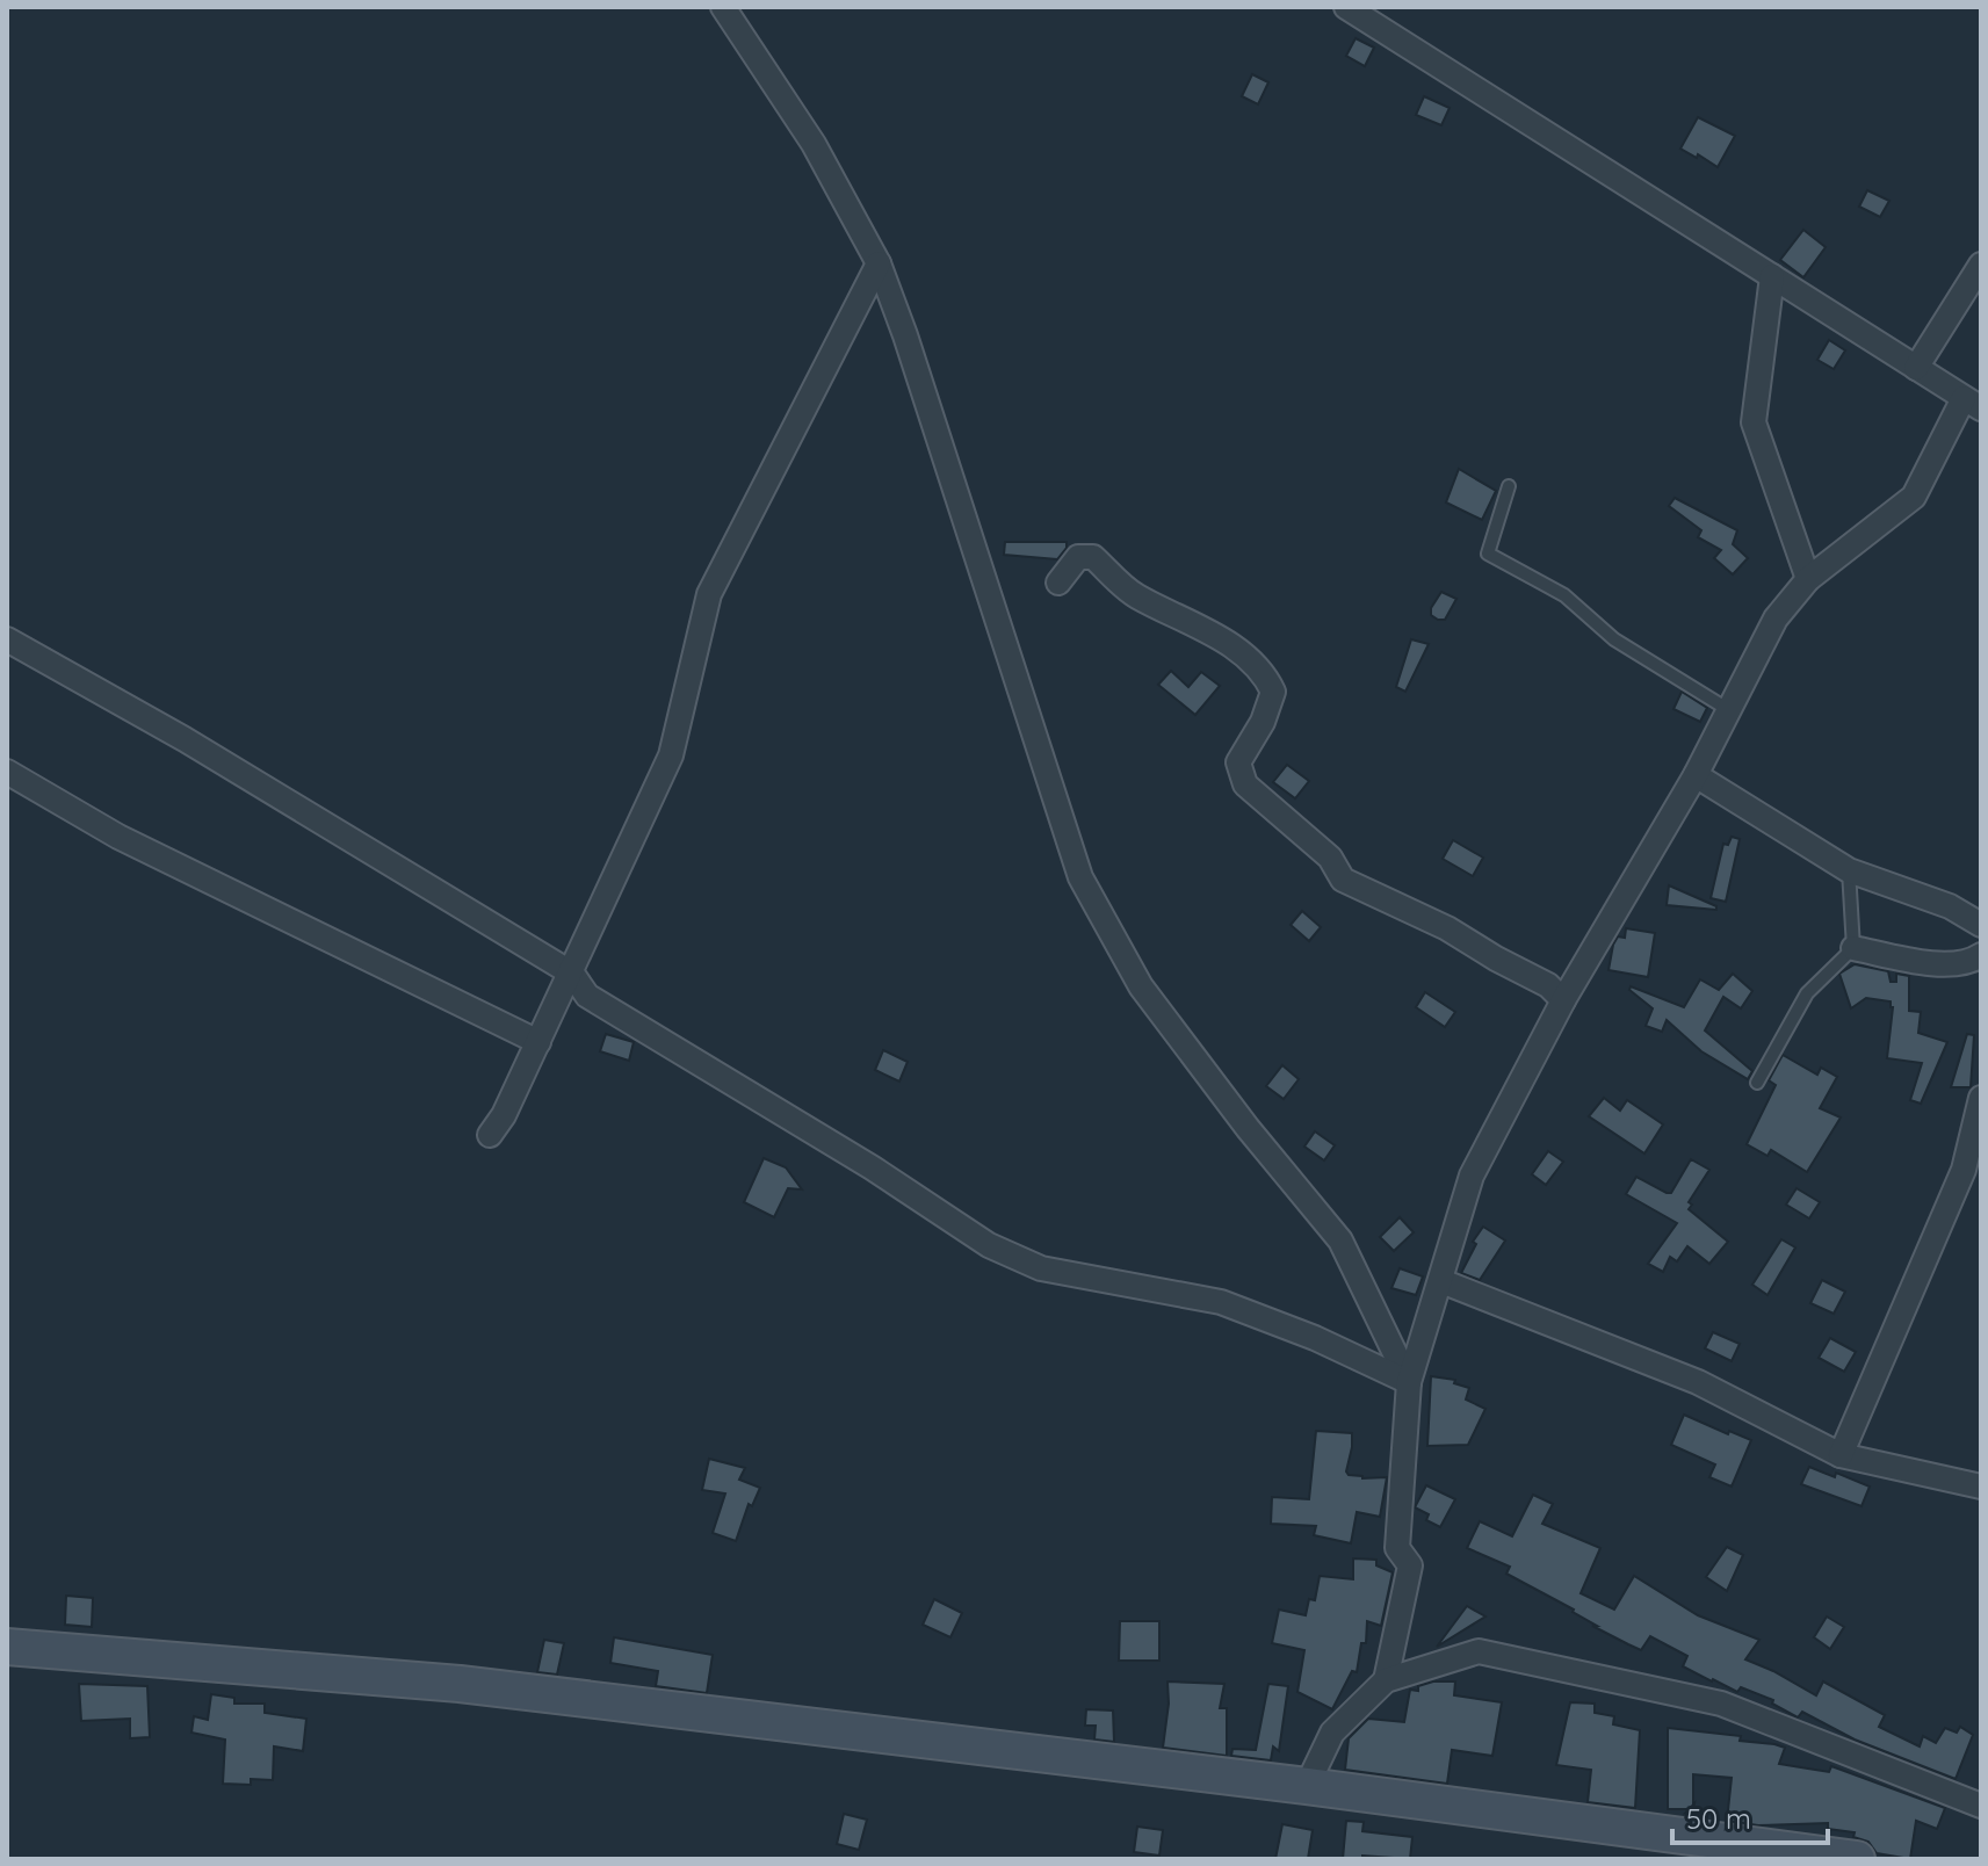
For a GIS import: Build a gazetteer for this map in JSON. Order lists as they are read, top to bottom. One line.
{"scale_bar":"50 m"}
